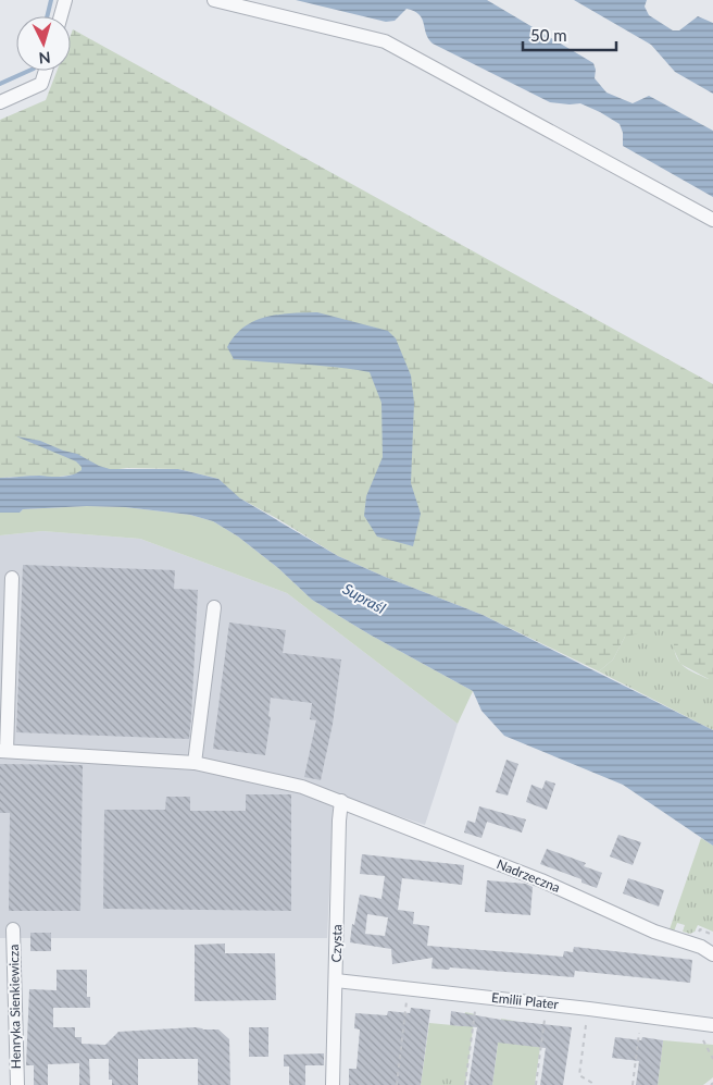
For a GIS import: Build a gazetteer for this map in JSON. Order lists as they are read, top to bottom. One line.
{"streets":{"street":["Nadrzeczna","Czysta","Emilii Plater","Henryka Sienkiewicza"]},"crossings":[["Nadrzeczna","Czysta"],["Czysta","Emilii Plater"]],"water":["Supraśl"],"scale_bar":"50 m","north":"bottom"}
